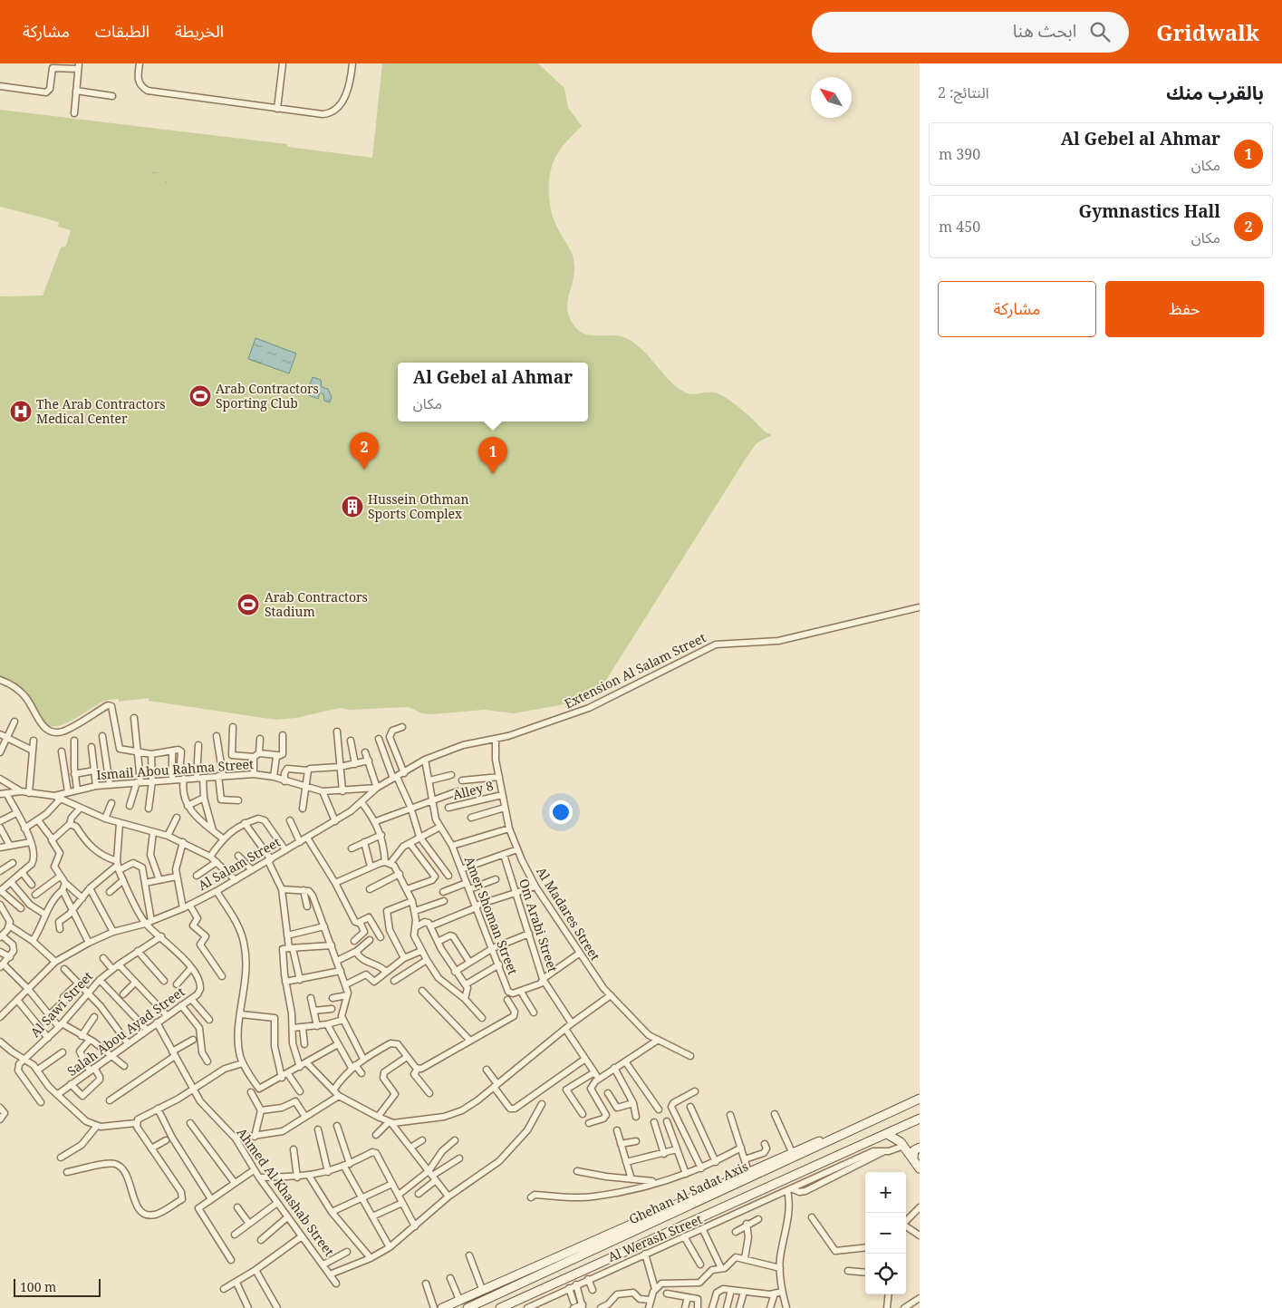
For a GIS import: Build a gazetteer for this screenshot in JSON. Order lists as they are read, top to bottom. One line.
{"streets":{"main road":["Ghehan Al Sadat Axis"],"street":["Extension Al Salam Street","Ismail Abou Rahma Street","Alley 8","Al Salam Street","Al Madares Street","Amer Shoman Street","Om Arabi Street","Al Sawi Street","Salah Abou Ayad Street","Ahmed Al Khashab Street","Al Werash Street"]},"crossings":[["Extension Al Salam Street","Al Salam Street"],["Extension Al Salam Street","Al Madares Street"],["Ismail Abou Rahma Street","Al Salam Street"],["Alley 8","Al Madares Street"],["Al Salam Street","Al Madares Street"],["Al Salam Street","Salah Abou Ayad Street"],["Al Sawi Street","Salah Abou Ayad Street"],["Salah Abou Ayad Street","Ahmed Al Khashab Street"]],"places":{"sports":["Arab Contractors Sporting Club","Arab Contractors Stadium"],"hospital":["The Arab Contractors Medical Center"],"building":["Hussein Othman Sports Complex"]},"scale_bar":"100 m","north":"top left","page":{"header":"Gridwalk","search":"ابحث هنا","nav":["الخريطة","الطبقات","مشاركة"],"heading":["بالقرب منك","النتائج: 2"],"list":[{"mark":"1","name":"Al Gebel al Ahmar","note":"مكان","value":"390 m"},{"mark":"2","name":"Gymnastics Hall","note":"مكان","value":"450 m"}],"buttons":["حفظ","مشاركة"],"popup":["Al Gebel al Ahmar","مكان"],"pins":["2","1"],"map_buttons":["+","−"],"scale":"100 m"}}
